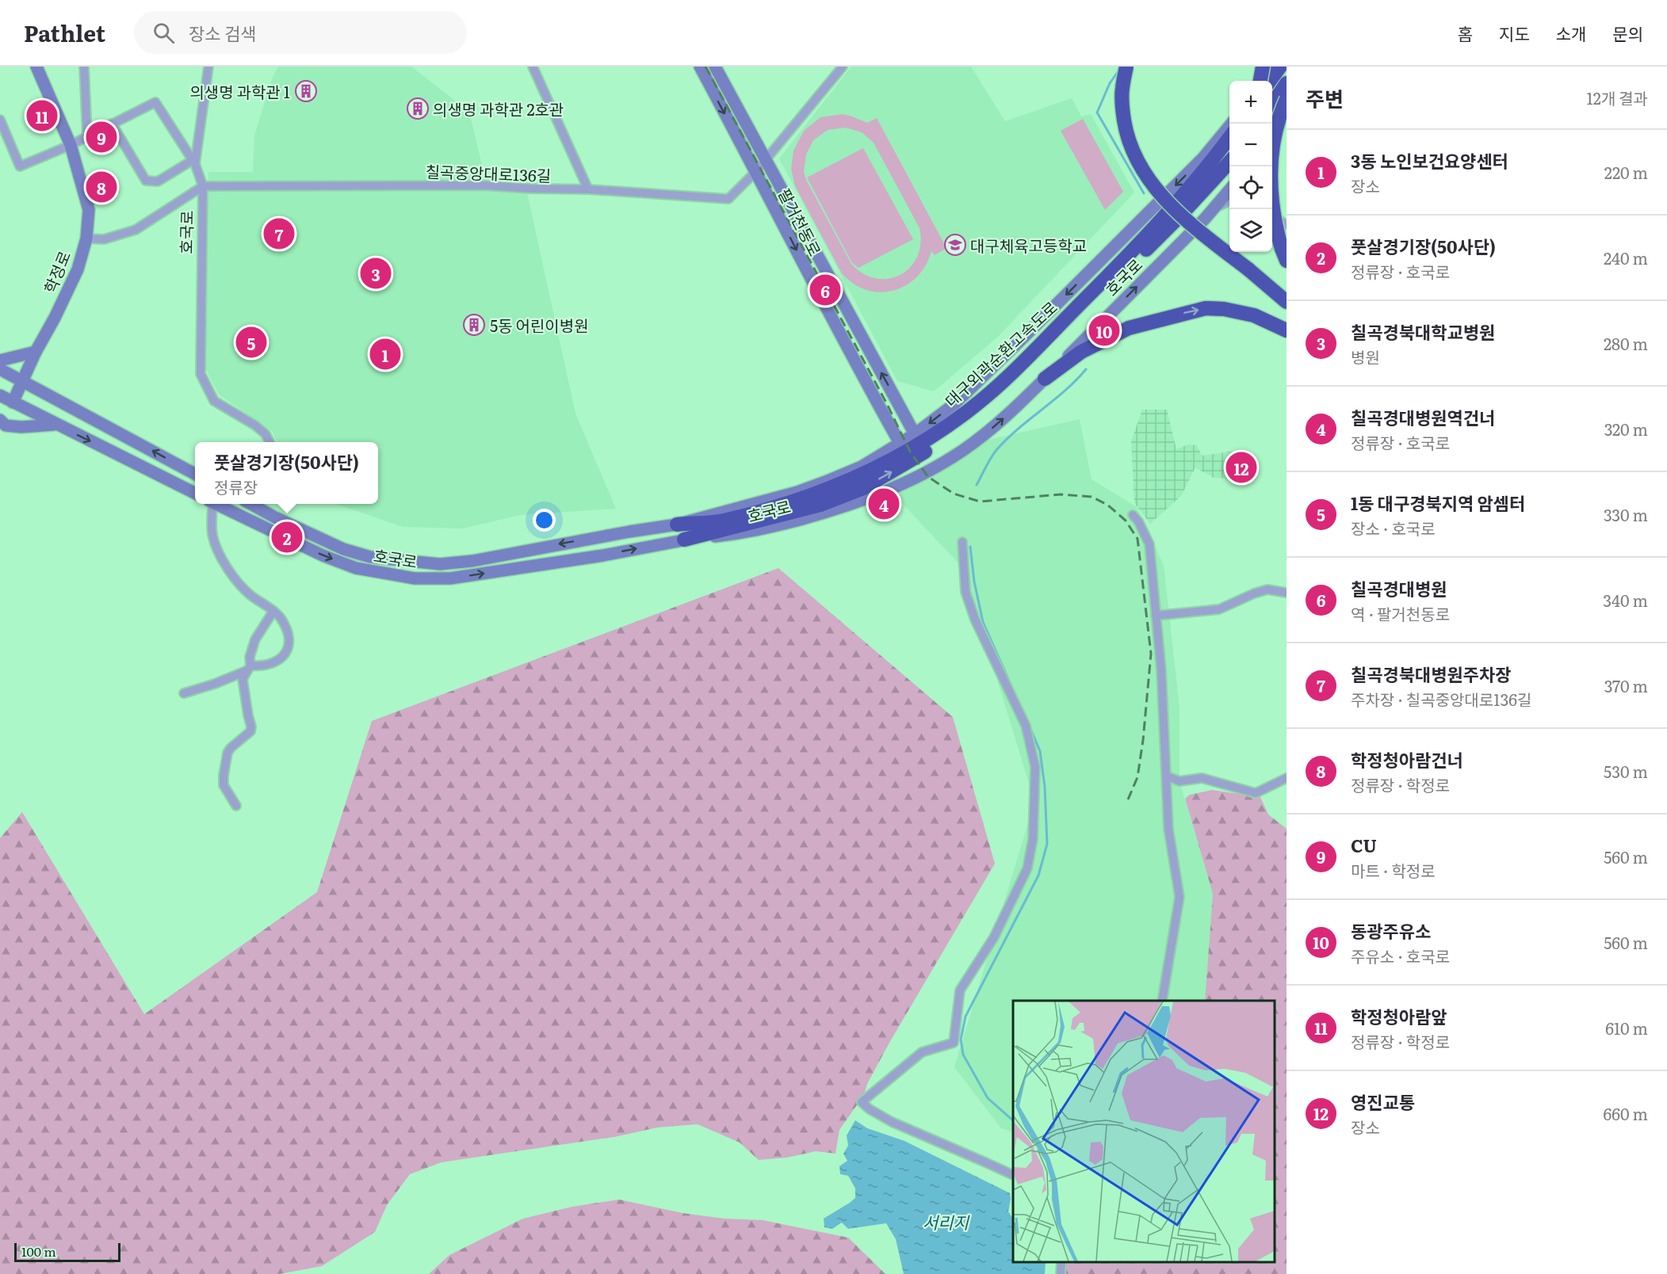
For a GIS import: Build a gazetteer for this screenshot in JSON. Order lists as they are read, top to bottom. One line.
{"streets":{"highway":["대구외곽순환고속도로"],"main road":["팔거천동로","호국로","학정로"],"street":["칠곡중앙대로136길"]},"crossings":[["칠곡중앙대로136길","팔거천동로"],["칠곡중앙대로136길","호국로"],["팔거천동로","호국로"],["호국로","대구외곽순환고속도로"]],"water":["서리지"],"places":{"building":["의생명 과학관 1","의생명 과학관 2호관","5동 어린이병원"],"school or university":["대구체육고등학교"]},"scale_bar":"100 m","page":{"header":"Pathlet","search":"장소 검색","nav":["홈","지도","소개","문의"],"heading":["주변","12개 결과"],"map_buttons":["+","−"],"pins":["11","9","8","7","3","6","10","5","1","12","4","2"],"list":[{"mark":"1","name":"3동 노인보건요양센터","note":"장소","value":"220 m"},{"mark":"2","name":"풋살경기장(50사단)","note":"정류장 · 호국로","value":"240 m"},{"mark":"3","name":"칠곡경북대학교병원","note":"병원","value":"280 m"},{"mark":"4","name":"칠곡경대병원역건너","note":"정류장 · 호국로","value":"320 m"},{"mark":"5","name":"1동 대구경북지역 암셈터","note":"장소 · 호국로","value":"330 m"},{"mark":"6","name":"칠곡경대병원","note":"역 · 팔거천동로","value":"340 m"},{"mark":"7","name":"칠곡경북대병원주차장","note":"주차장 · 칠곡중앙대로136길","value":"370 m"},{"mark":"8","name":"학정청아람건너","note":"정류장 · 학정로","value":"530 m"},{"mark":"9","name":"CU","note":"마트 · 학정로","value":"560 m"},{"mark":"10","name":"동광주유소","note":"주유소 · 호국로","value":"560 m"},{"mark":"11","name":"학정청아람앞","note":"정류장 · 학정로","value":"610 m"},{"mark":"12","name":"영진교통","note":"장소","value":"660 m"}],"popup":["풋살경기장(50사단)","정류장"],"scale":"100 m"}}
